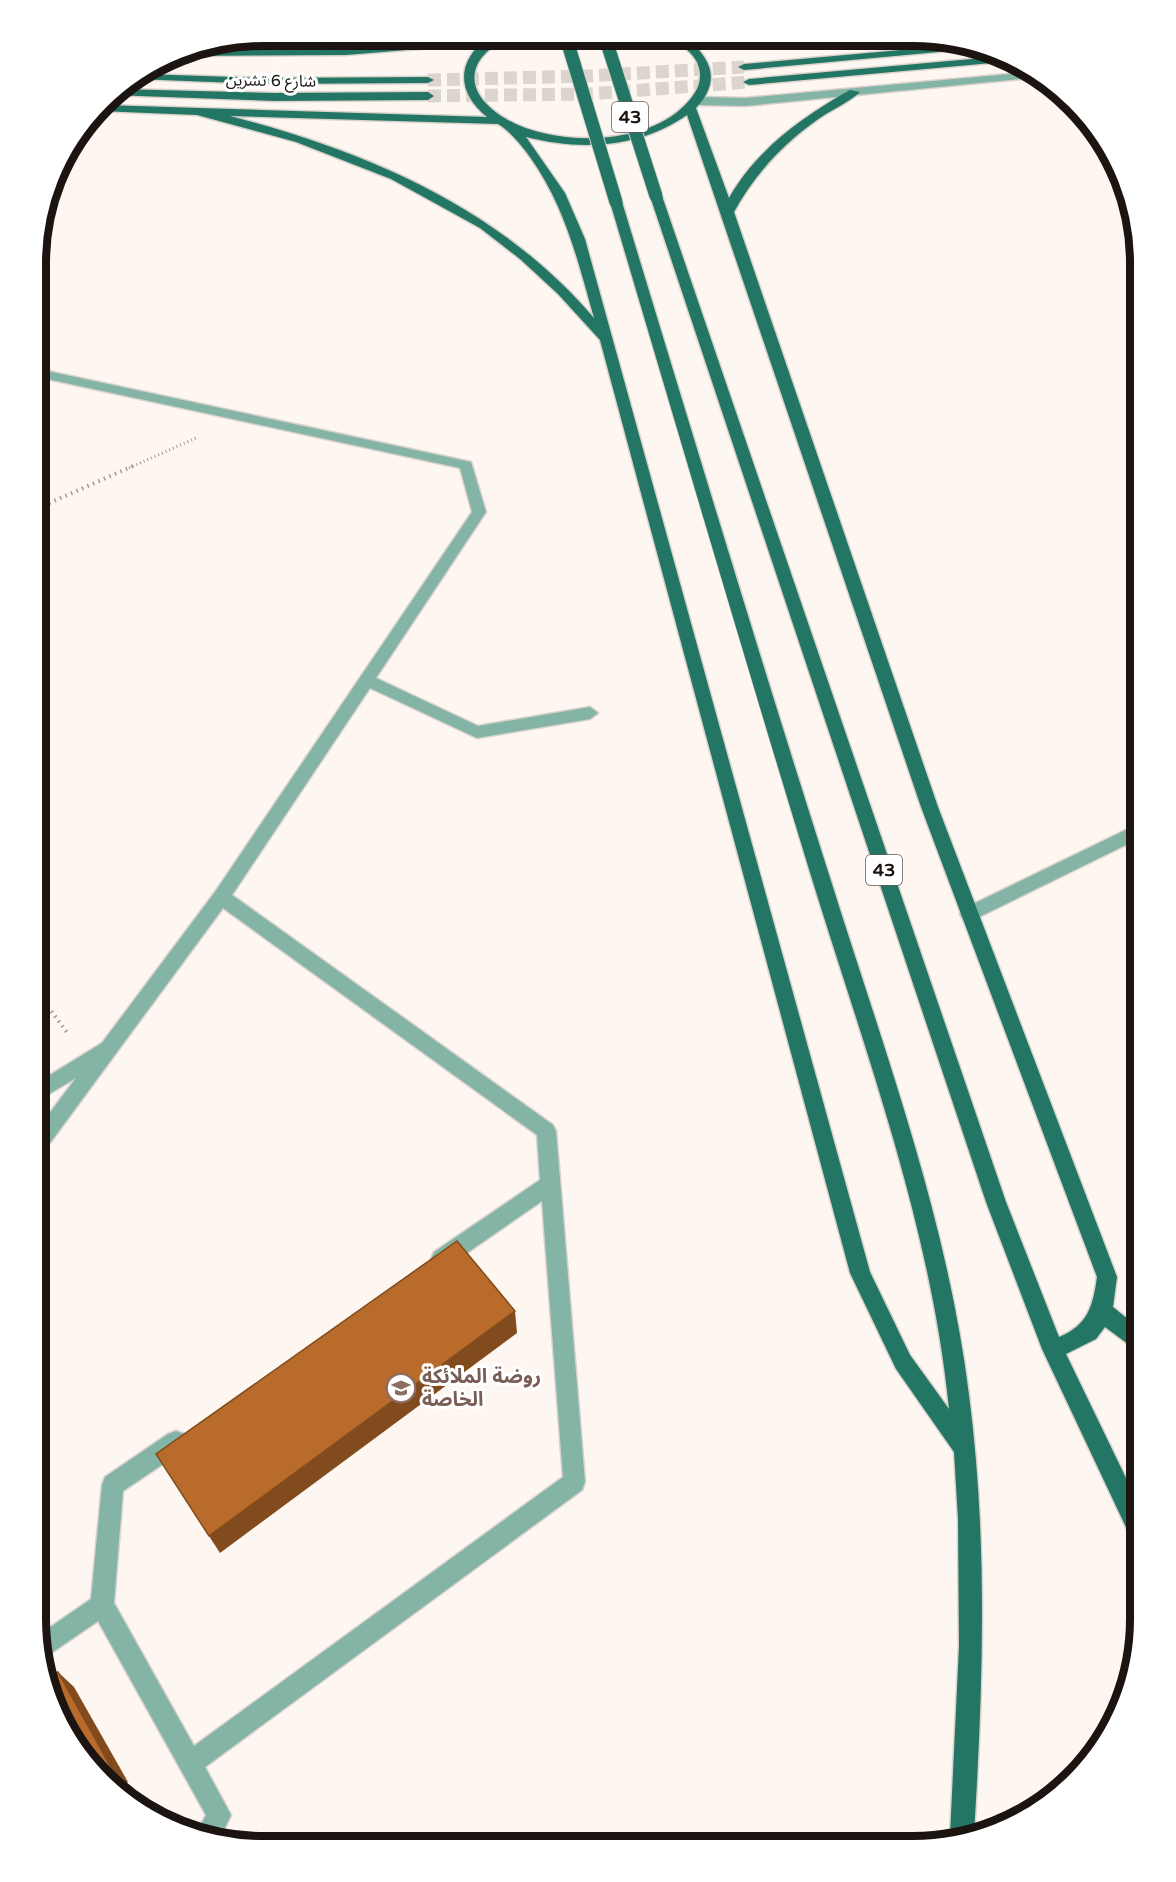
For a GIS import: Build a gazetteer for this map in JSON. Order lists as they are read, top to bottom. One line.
{"streets":{"main road":["شارع 6 تشرين","43"]},"places":{"school or university":["روضة الملائكة الخاصة"]}}
